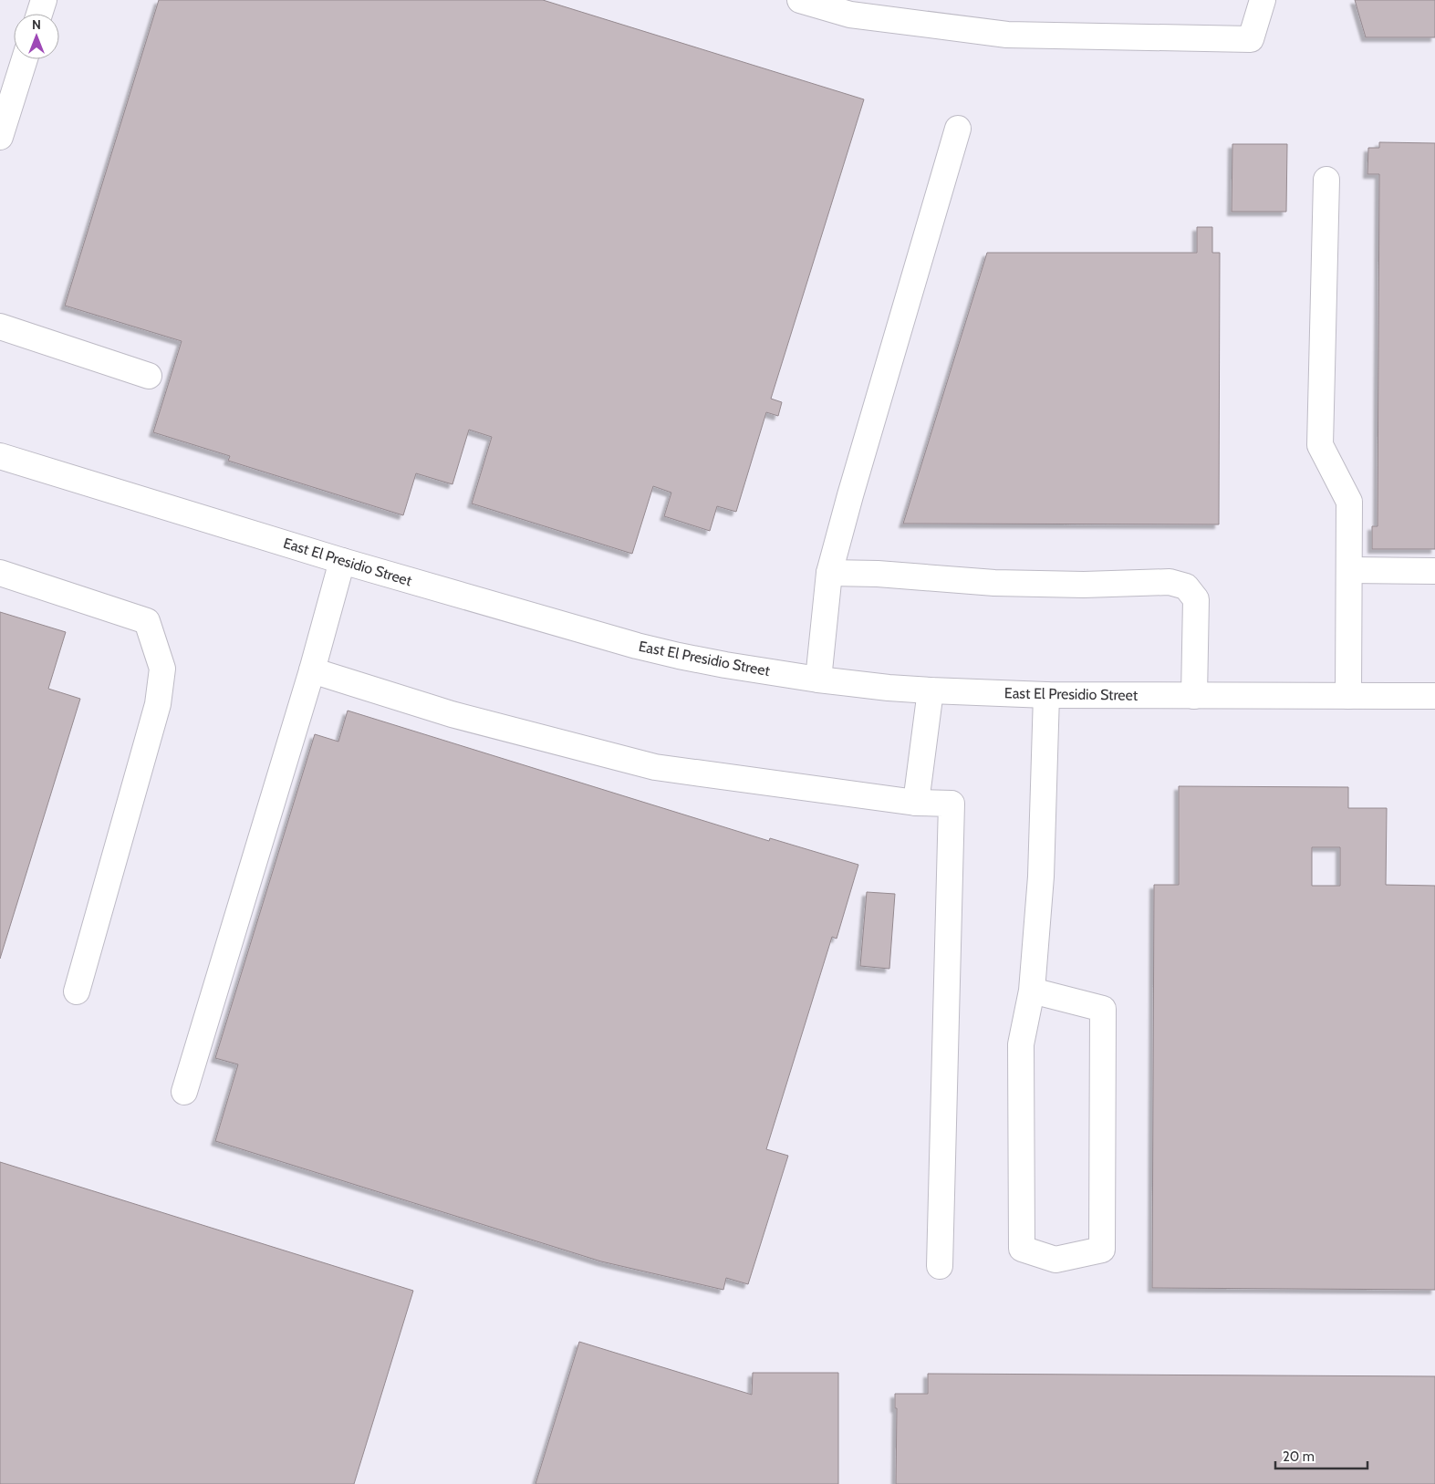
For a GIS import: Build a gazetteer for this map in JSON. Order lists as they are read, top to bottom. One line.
{"streets":{"street":["East El Presidio Street"]},"scale_bar":"20 m","north":"top"}
